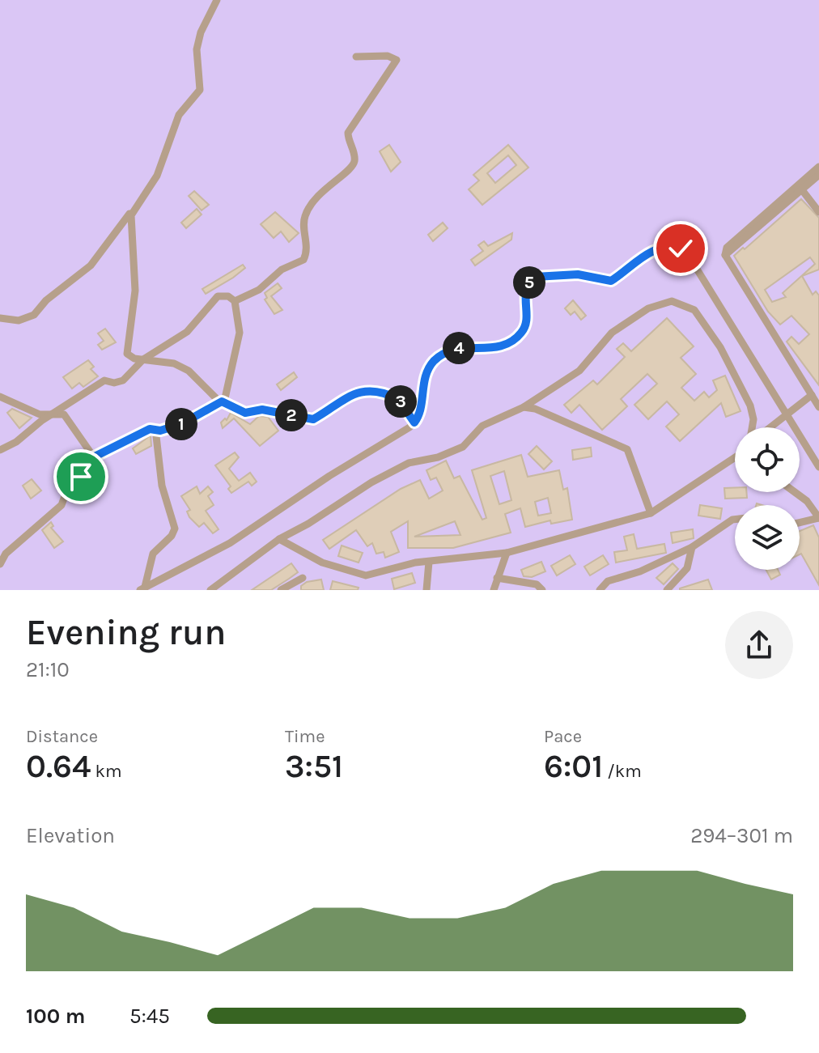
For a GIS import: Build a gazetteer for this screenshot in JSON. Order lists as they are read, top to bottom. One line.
{"page":{"pins":["5","4","3","2","1"],"heading":["Evening run","21:10"],"stats":[["Distance","0.64 km"],["Time","3:51"],["Pace","6:01 /km"]],"chart":["Elevation","294–301 m"],"list":[{"name":"100 m","note":"5:45"}]}}
